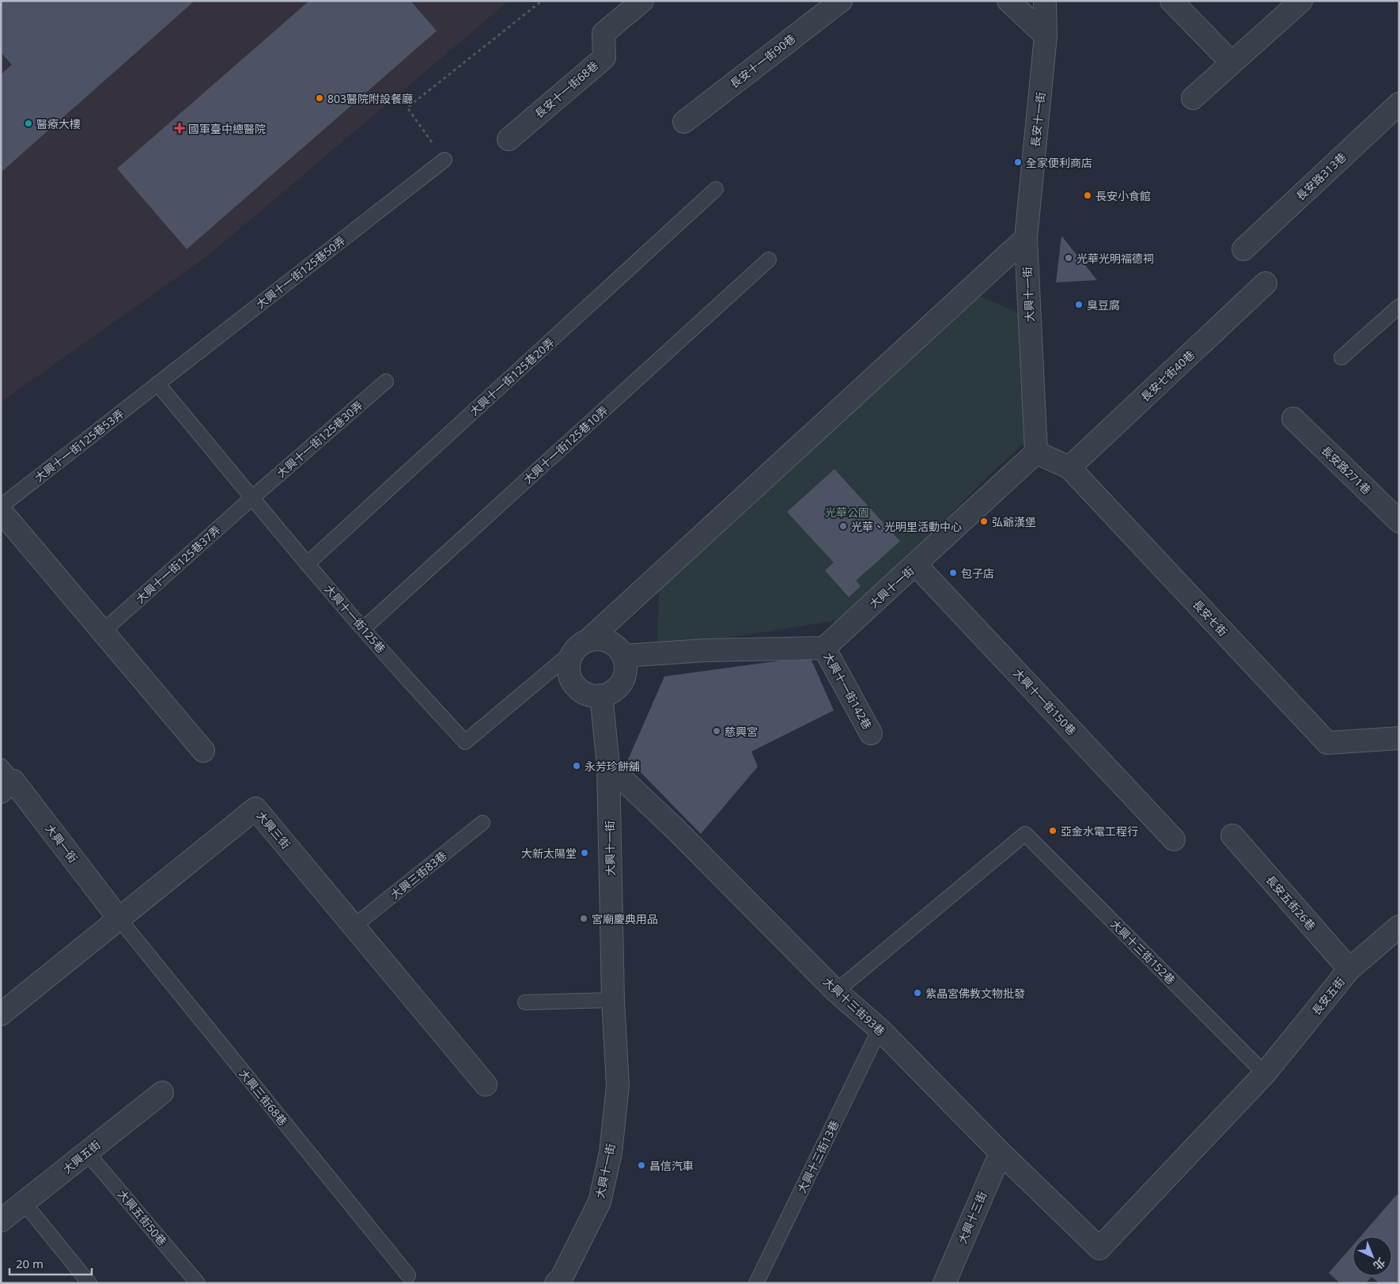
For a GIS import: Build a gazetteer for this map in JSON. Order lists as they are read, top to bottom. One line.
{"streets":{"street":["長安十一街90巷","長安十一街68巷","長安十一街","長安路313巷","大興十一街","長安七街40巷","長安路271巷","長安七街","大興十一街142巷","大興十一街150巷","大興三街","大興一街","長安五街26巷","長安五街","大興十三街93巷","大興五街","大興十三街"],"lane":["大興十一街125巷50弄","大興十一街125巷20弄","大興十一街125巷30弄","大興十一街125巷10弄","大興十一街125巷53弄","大興十一街125巷37弄","大興十一街125巷","大興三街83巷","大興十三街152巷","大興三街68巷","大興十三街13巷","大興五街50巷"]},"crossings":[["長安十一街","大興十一街"],["大興十一街125巷50弄","大興十一街125巷53弄"],["大興十一街125巷50弄","大興十一街125巷"],["大興十一街","長安七街"],["大興十一街","大興十一街125巷"],["大興十一街","大興十一街142巷"],["大興十一街","大興十一街150巷"],["大興十一街","大興十三街93巷"],["長安七街40巷","長安七街"],["大興十一街125巷20弄","大興十一街125巷"],["大興十一街125巷30弄","大興十一街125巷37弄"],["大興十一街125巷30弄","大興十一街125巷"],["大興十一街125巷10弄","大興十一街125巷"],["大興十一街125巷53弄","大興十一街125巷"],["大興十一街125巷37弄","大興十一街125巷"],["大興三街","大興一街"],["大興三街","大興三街83巷"],["大興三街","大興三街68巷"],["大興一街","大興三街68巷"],["長安五街26巷","長安五街"],["大興十三街152巷","長安五街"],["大興十三街152巷","大興十三街93巷"],["長安五街","大興十三街93巷"],["大興十三街93巷","大興十三街13巷"],["大興十三街93巷","大興十三街"],["大興五街","大興五街50巷"]],"parks":["光華公園"],"places":{"other":["803醫院附設餐廳","醫療大樓","全家便利商店","長安小食館","光華光明福德祠","臭豆腐","弘爺漢堡","光華、光明里活動中心","包子店","慈興宮","永芳珍餅舖","亞金水電工程行","大新太陽堂","宮廟慶典用品","紫晶宮佛教文物批發","昌信汽車"],"health":["國軍臺中總醫院"]},"scale_bar":"20 m","north":"bottom right"}
